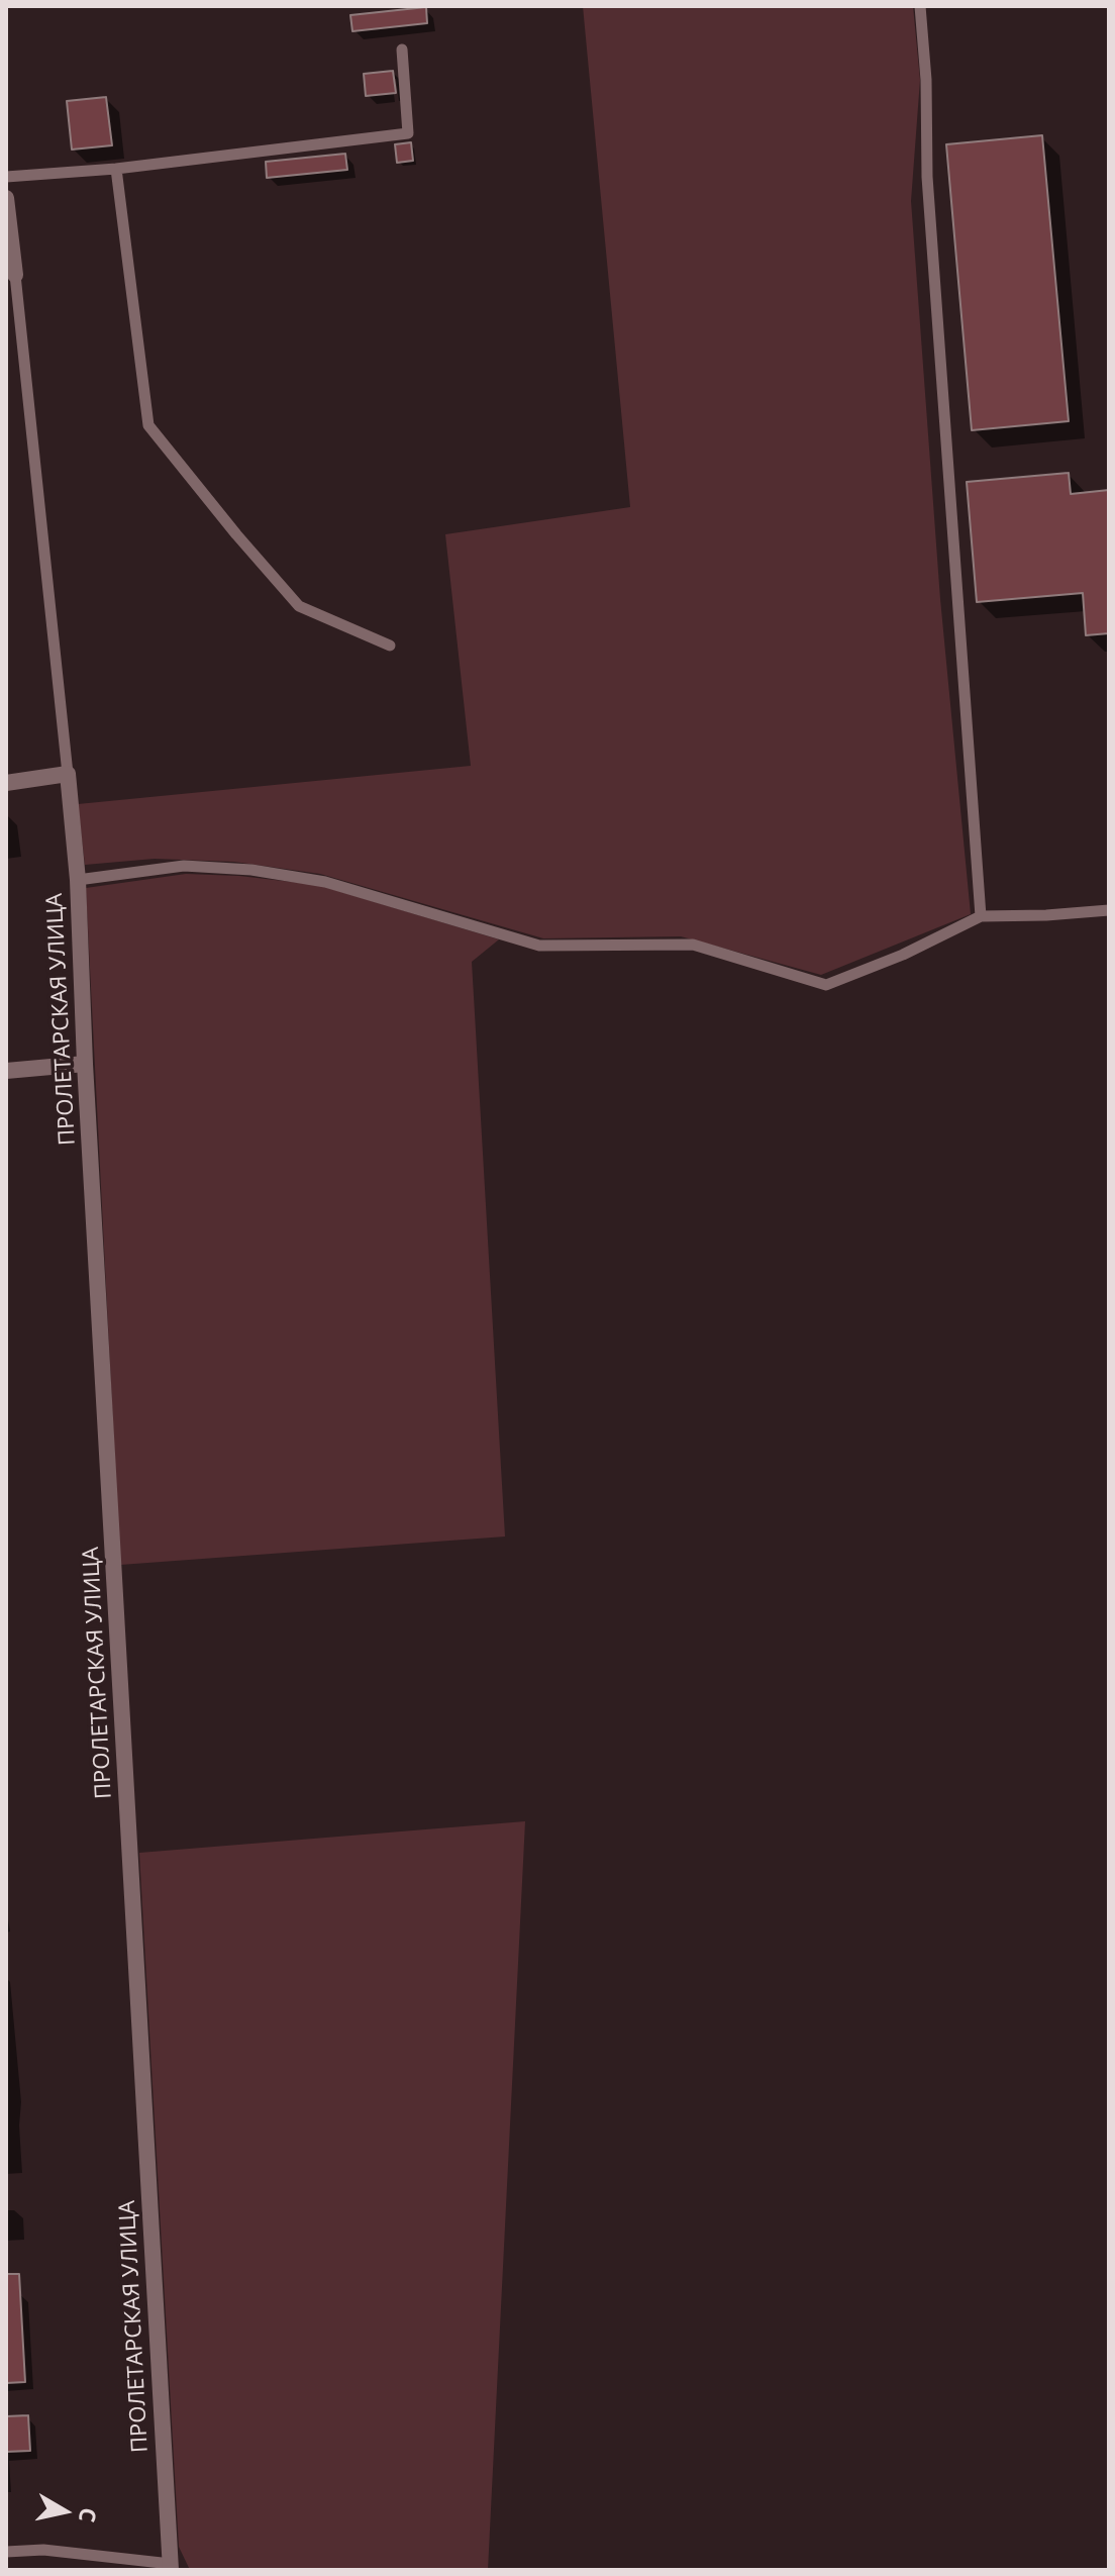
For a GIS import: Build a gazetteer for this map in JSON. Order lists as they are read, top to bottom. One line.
{"streets":{"street":["ПРОЛЕТАРСКАЯ УЛИЦА"]},"north":"right"}
